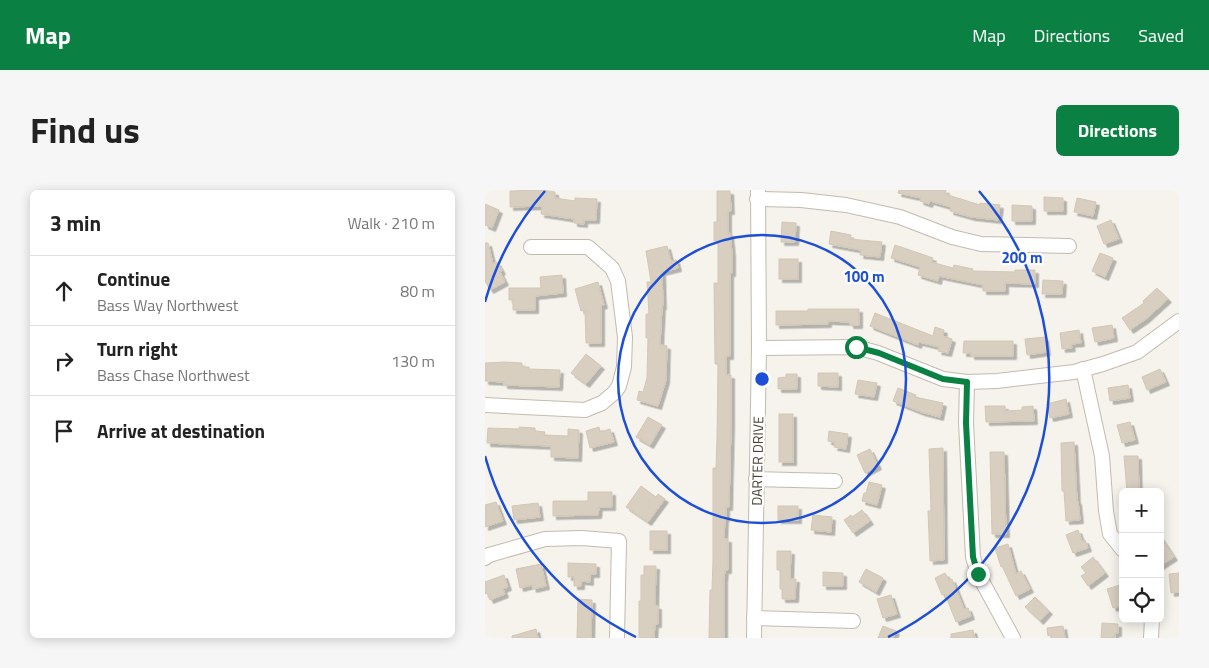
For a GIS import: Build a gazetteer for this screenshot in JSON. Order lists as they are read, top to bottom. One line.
{"streets":{"street":["DARTER DRIVE"]},"page":{"header":"Map","nav":["Map","Directions","Saved"],"title":"Find us","buttons":"Directions","heading":["3 min","Walk · 210 m"],"list":[["Continue","Bass Way Northwest","80 m"],["Turn right","Bass Chase Northwest","130 m"],"Arrive at destination"],"map_buttons":["+","−"]},"rings":["200 m","100 m"]}
